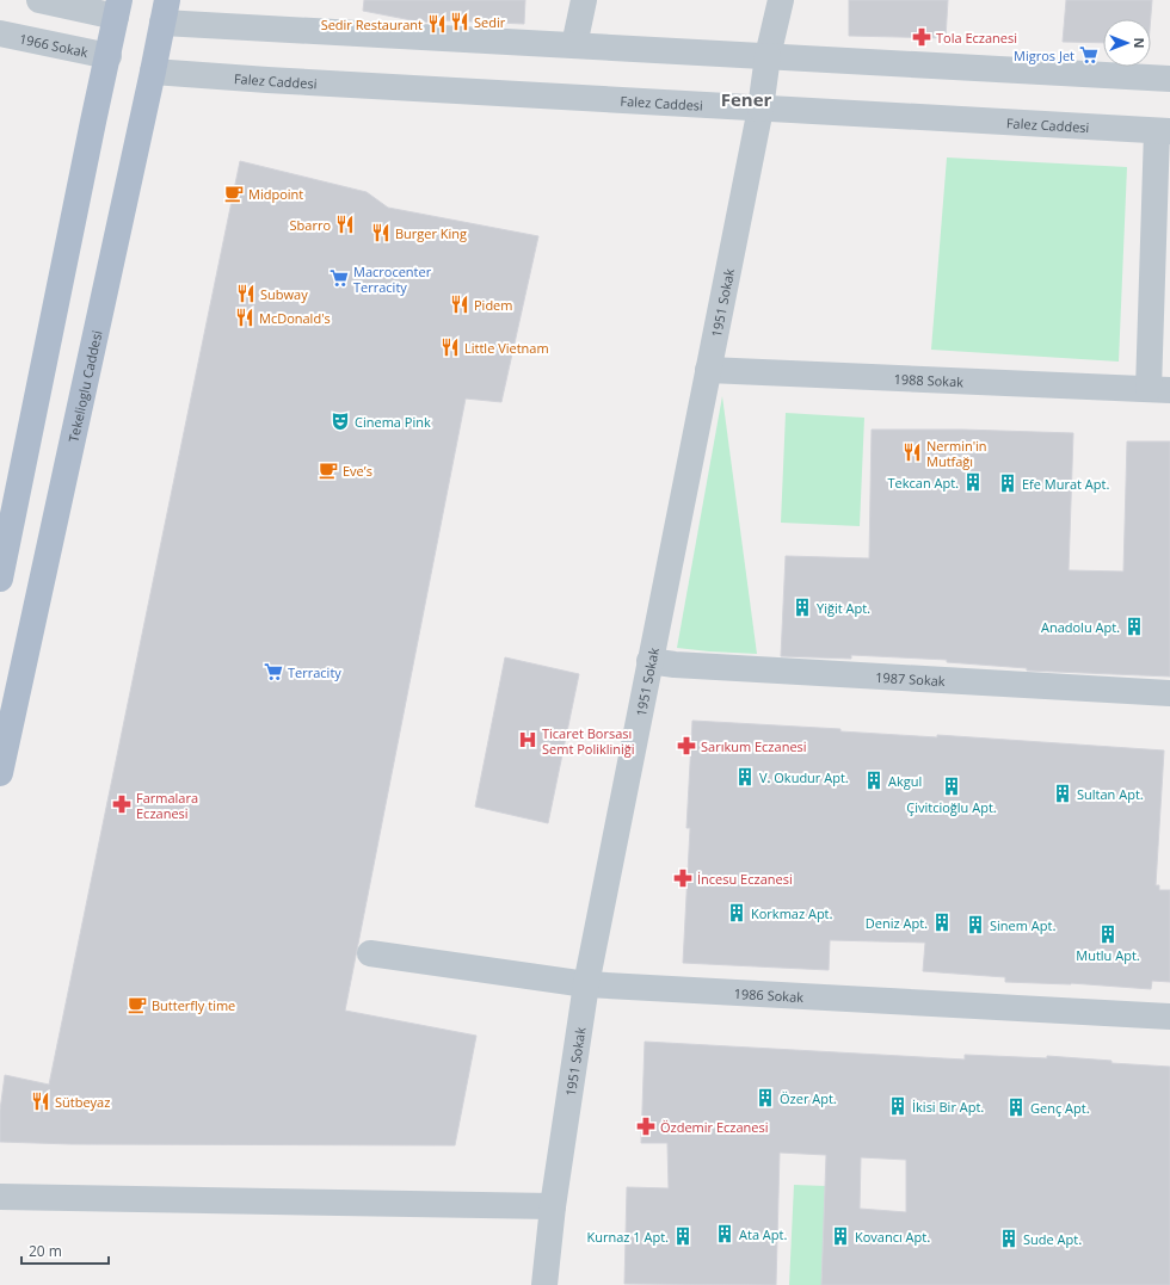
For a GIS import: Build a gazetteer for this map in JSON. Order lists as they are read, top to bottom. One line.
{"streets":{"main road":["Tekelioglu Caddesi"],"street":["1966 Sokak","Falez Caddesi","1951 Sokak","1988 Sokak","1987 Sokak","1986 Sokak"]},"crossings":[["Falez Caddesi","1951 Sokak"],["Falez Caddesi","1988 Sokak"],["Falez Caddesi","Tekelioglu Caddesi"],["1951 Sokak","1988 Sokak"],["1951 Sokak","1987 Sokak"],["1951 Sokak","1986 Sokak"]],"districts":["Fener"],"places":{"restaurant":["Sedir","Sedir Restaurant","Sbarro","Burger King","Subway","Pidem","McDonald's","Little Vietnam","Nermin'in Mutfağı","Sütbeyaz"],"pharmacy":["Tola Eczanesi","Sarıkum Eczanesi","Farmalara Eczanesi","İncesu Eczanesi","Özdemir Eczanesi"],"supermarket":["Migros Jet","Macrocenter Terracity","Terracity"],"cafe":["Midpoint","Eve’s","Butterfly time"],"theatre":["Cinema Pink"],"building":["Tekcan Apt.","Efe Murat Apt.","Yiğit Apt.","Anadolu Apt.","V. Okudur Apt.","Akgul","Çivitcioğlu Apt.","Sultan Apt.","Korkmaz Apt.","Deniz Apt.","Sinem Apt.","Mutlu Apt.","Özer Apt.","İkisi Bir Apt.","Genç Apt.","Ata Apt.","Kurnaz 1 Apt.","Kovancı Apt.","Sude Apt."],"hospital":["Ticaret Borsası Semt Polikliniği"]},"scale_bar":"20 m","north":"right"}
